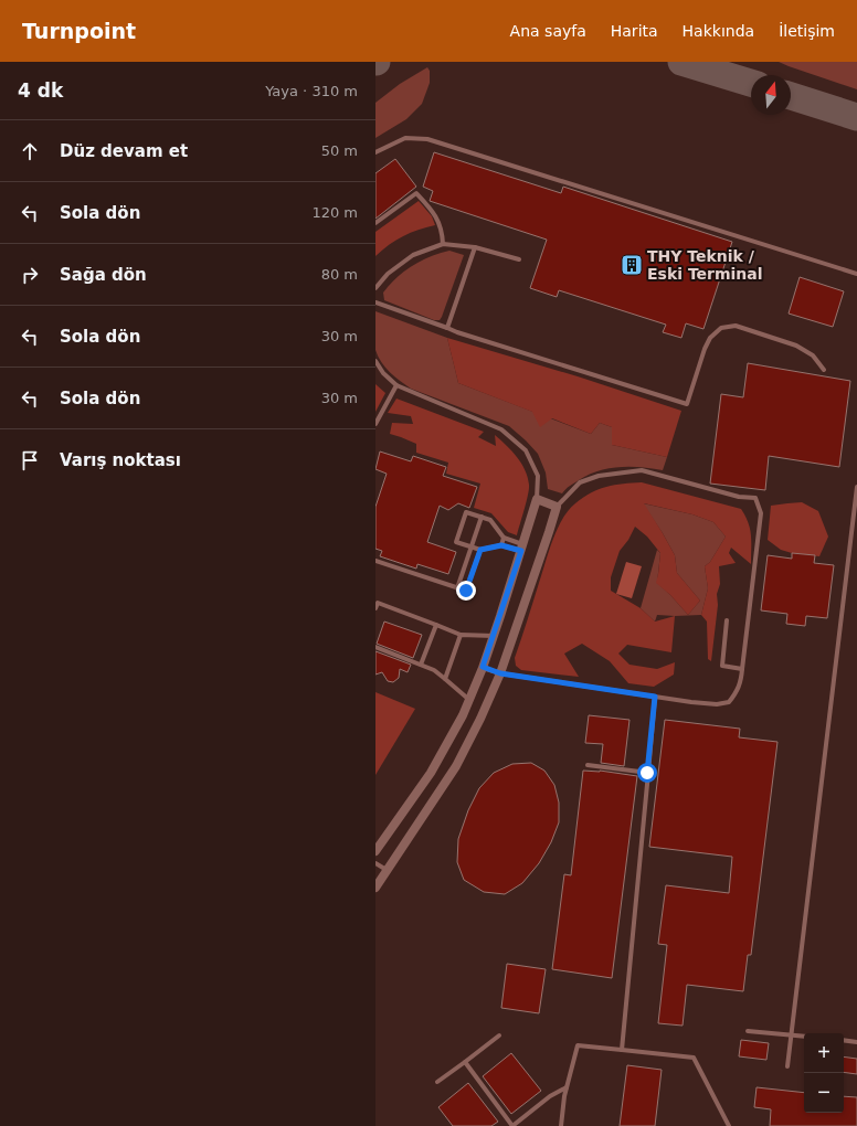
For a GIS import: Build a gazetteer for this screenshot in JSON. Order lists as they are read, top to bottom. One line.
{"places":{"building":["THY Teknik / Eski Terminal"]},"north":"top","page":{"header":"Turnpoint","nav":["Ana sayfa","Harita","Hakkında","İletişim"],"heading":["4 dk","Yaya · 310 m"],"list":[["Düz devam et","50 m"],["Sola dön","120 m"],["Sağa dön","80 m"],["Sola dön","30 m"],["Sola dön","30 m"],"Varış noktası"],"map_buttons":["+","−"]}}
